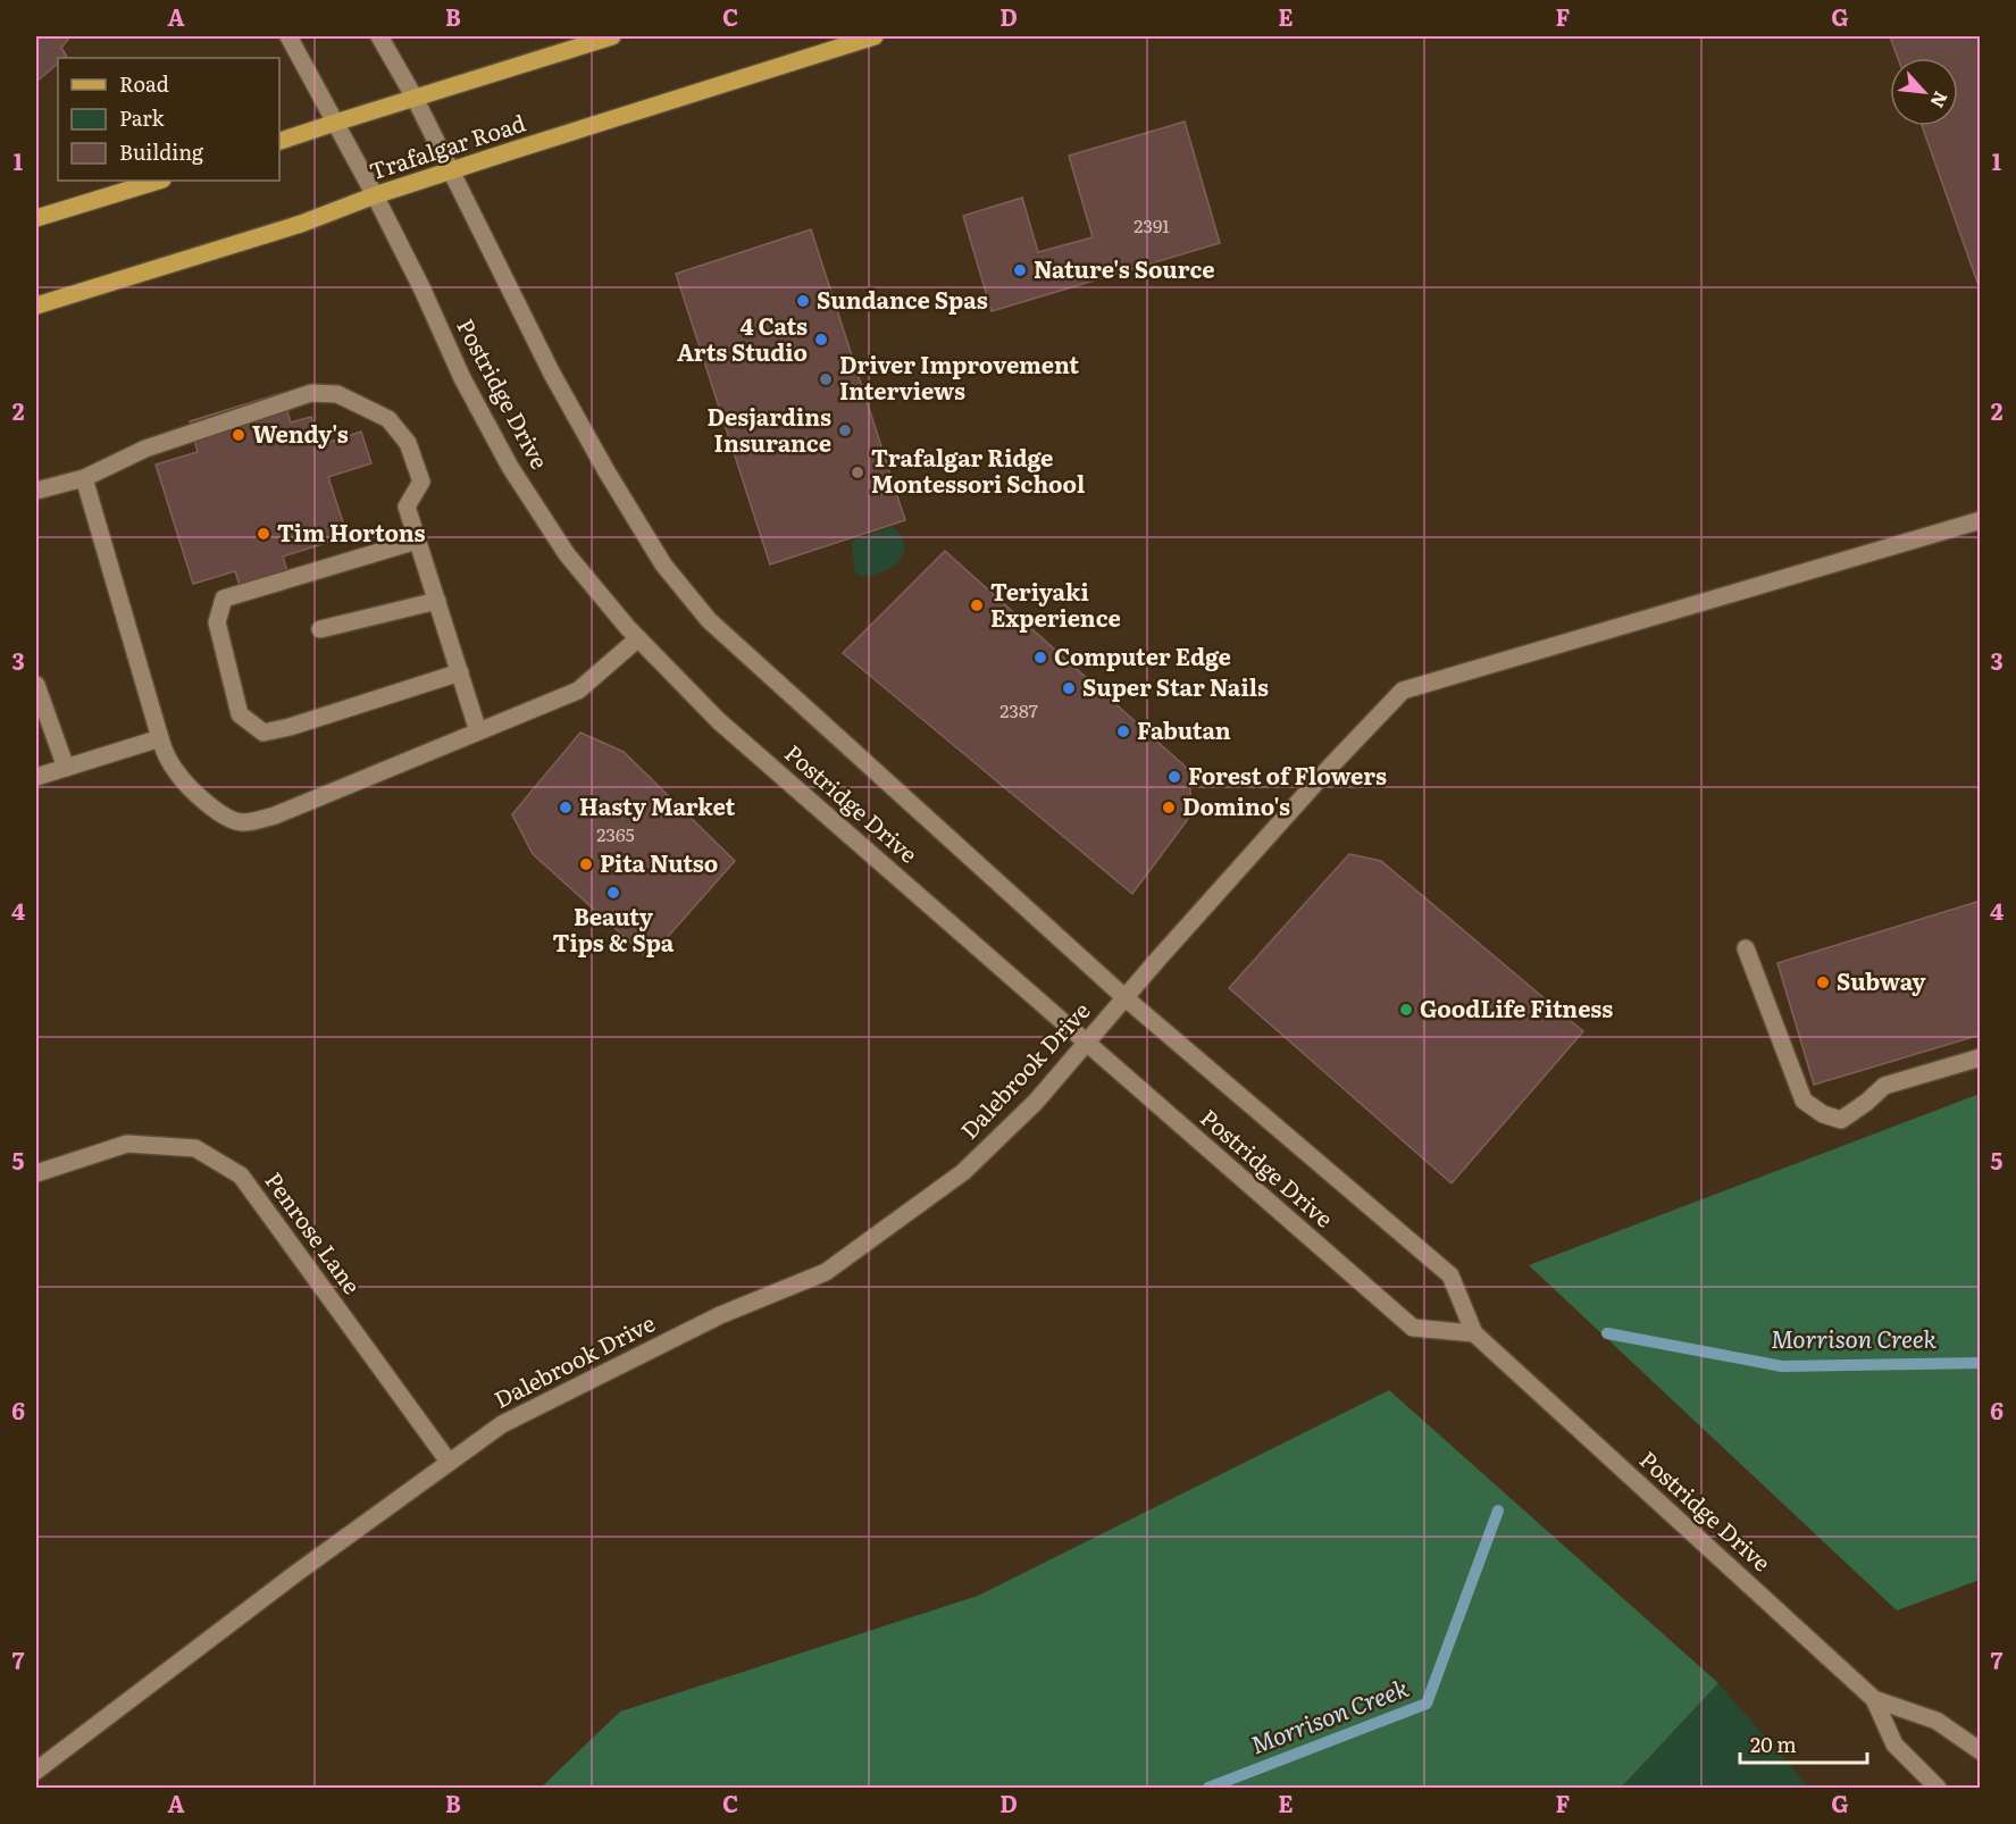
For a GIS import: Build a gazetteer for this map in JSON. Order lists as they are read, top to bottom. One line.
{"streets":{"main road":["Trafalgar Road"],"street":["Postridge Drive","Dalebrook Drive","Penrose Lane"]},"crossings":[["Trafalgar Road","Postridge Drive"],["Postridge Drive","Dalebrook Drive"],["Dalebrook Drive","Penrose Lane"]],"water":["Morrison Creek"],"places":["Nature's Source","Sundance Spas","4 Cats Arts Studio","Driver Improvement Interviews","Desjardins Insurance","Wendy's","Trafalgar Ridge Montessori School","Tim Hortons","Teriyaki Experience","Computer Edge","Super Star Nails","Fabutan","Forest of Flowers","Hasty Market","Domino's","Pita Nutso","Beauty Tips & Spa","Subway","GoodLife Fitness"],"house_numbers":["2391","2387","2365"],"legend":["Road","Park","Building"],"scale_bar":"20 m","north":"bottom right","grid":{"columns":["A","B","C","D","E","F","G"],"rows":["1","2","3","4","5","6","7"]}}
